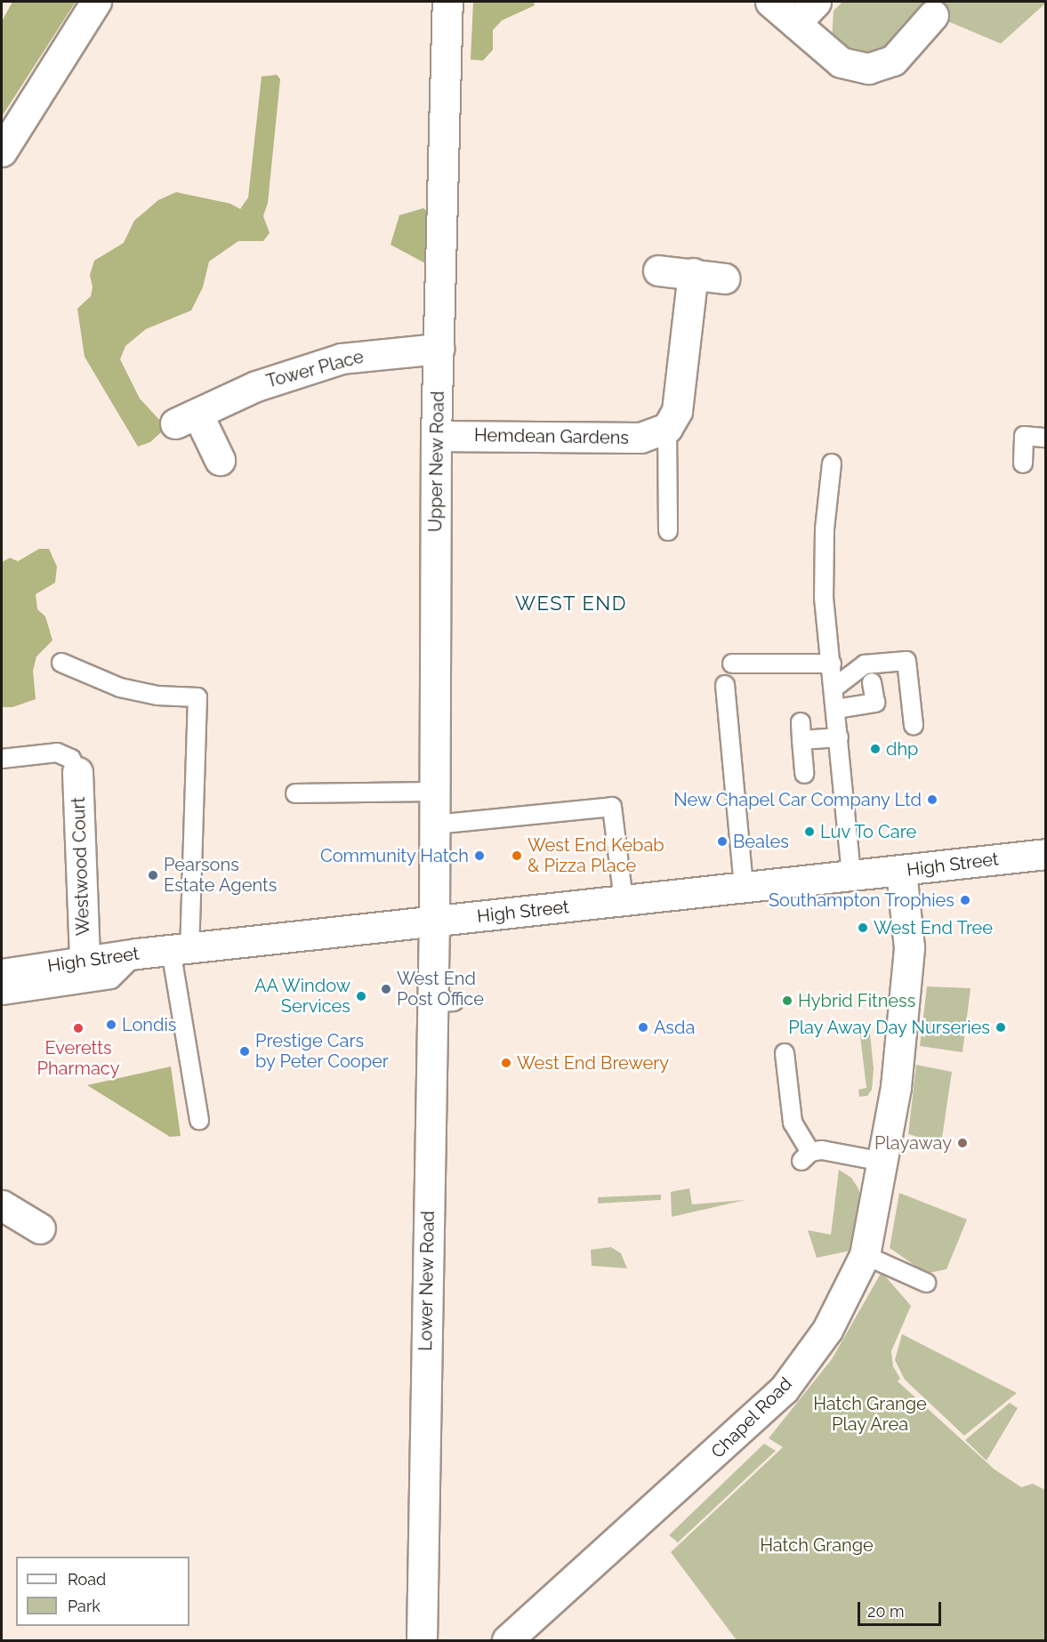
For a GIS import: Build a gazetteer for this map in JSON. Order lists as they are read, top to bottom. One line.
{"streets":{"street":["Tower Place","Hemdean Gardens","Upper New Road","High Street","Westwood Court","Lower New Road","Chapel Road"]},"crossings":[["Tower Place","Upper New Road"],["Hemdean Gardens","Upper New Road"],["Upper New Road","High Street"],["Upper New Road","Lower New Road"],["High Street","Westwood Court"],["High Street","Lower New Road"],["High Street","Chapel Road"]],"districts":["WEST END"],"parks":["Hatch Grange Play Area","Hatch Grange"],"places":["dhp","New Chapel Car Company Ltd","Luv To Care","Beales","Community Hatch","West End Kebab & Pizza Place","Pearsons Estate Agents","Southampton Trophies","West End Tree","West End Post Office","AA Window Services","Hybrid Fitness","Londis","Asda","Play Away Day Nurseries","Everetts Pharmacy","Prestige Cars by Peter Cooper","West End Brewery","Playaway"],"legend":["Road","Park"],"scale_bar":"20 m"}
